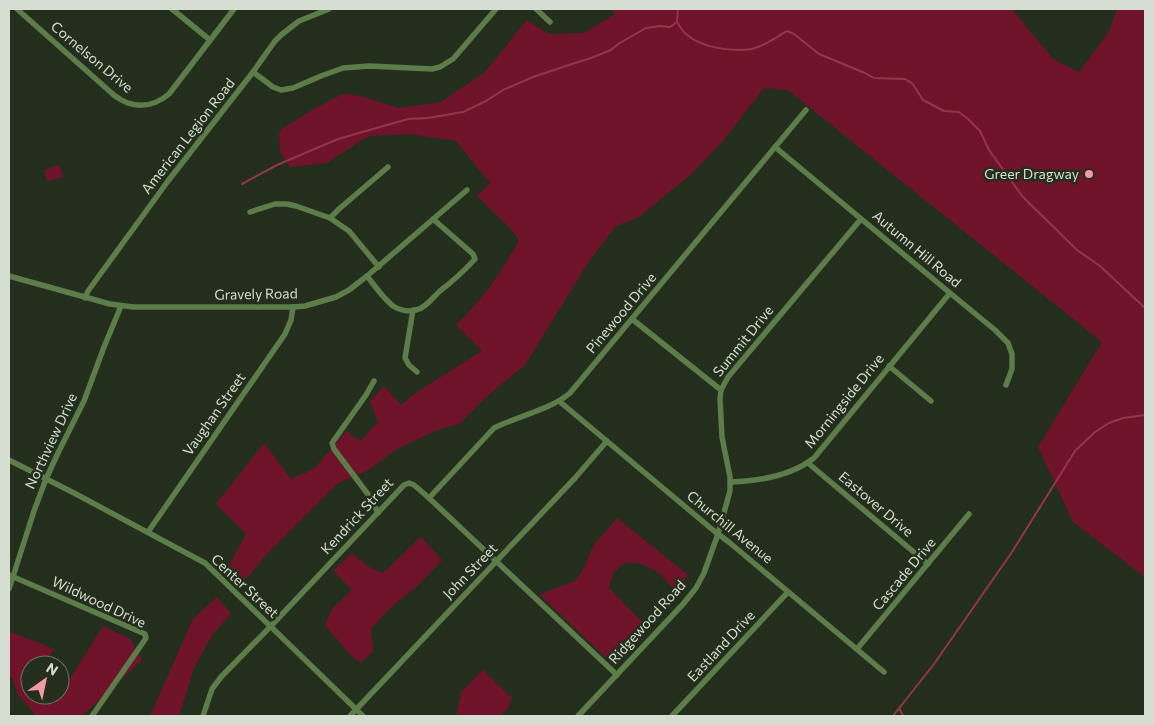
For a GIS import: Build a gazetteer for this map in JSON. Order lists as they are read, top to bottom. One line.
{"streets":{"street":["Cornelson Drive","American Legion Road","Autumn Hill Road","Gravely Road","Pinewood Drive","Summit Drive","Morningside Drive","Vaughan Street","Northview Drive","Eastover Drive","Kendrick Street","Churchill Avenue","John Street","Cascade Drive","Center Street","Wildwood Drive","Ridgewood Road","Eastland Drive"]},"crossings":[["American Legion Road","Gravely Road"],["Autumn Hill Road","Pinewood Drive"],["Autumn Hill Road","Summit Drive"],["Autumn Hill Road","Morningside Drive"],["Gravely Road","Vaughan Street"],["Gravely Road","Northview Drive"],["Pinewood Drive","Kendrick Street"],["Pinewood Drive","Churchill Avenue"],["Summit Drive","Morningside Drive"],["Summit Drive","Churchill Avenue"],["Summit Drive","Ridgewood Road"],["Morningside Drive","Eastover Drive"],["Vaughan Street","Center Street"],["Northview Drive","Center Street"],["Northview Drive","Wildwood Drive"],["Eastover Drive","Cascade Drive"],["Kendrick Street","John Street"],["Kendrick Street","Center Street"],["Kendrick Street","Ridgewood Road"],["Churchill Avenue","John Street"],["Churchill Avenue","Cascade Drive"],["Churchill Avenue","Ridgewood Road"],["Churchill Avenue","Eastland Drive"],["John Street","Center Street"]],"places":["Greer Dragway"],"north":"top right"}
